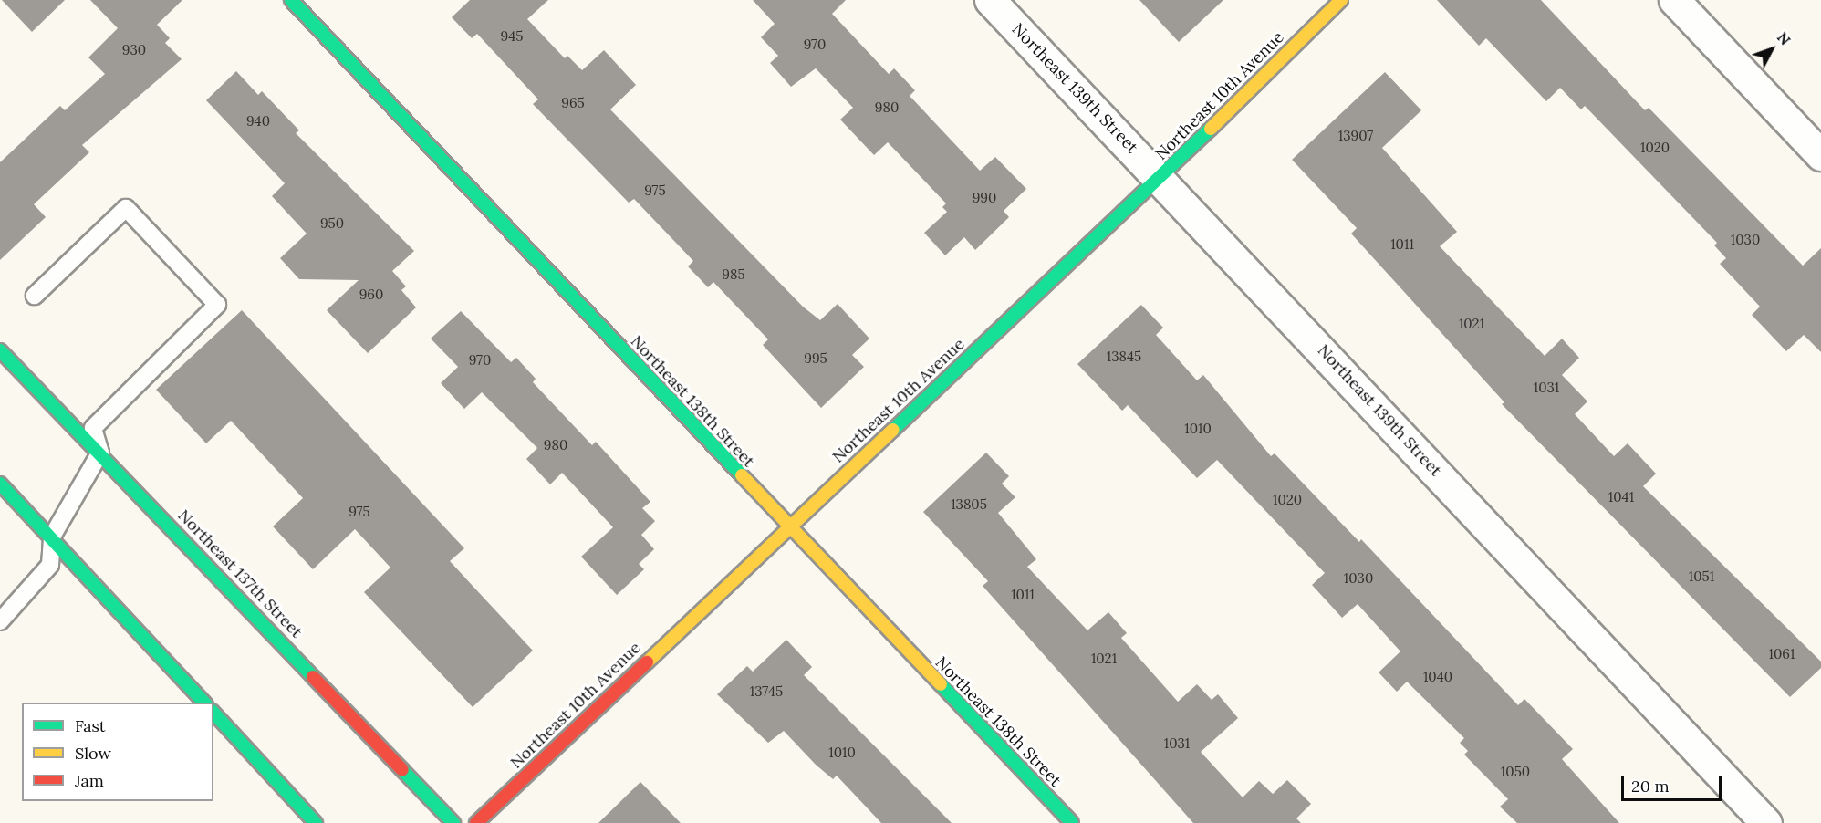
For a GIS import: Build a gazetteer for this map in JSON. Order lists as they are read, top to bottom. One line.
{"streets":{"street":["Northeast 139th Street","Northeast 10th Avenue","Northeast 138th Street","Northeast 137th Street"]},"crossings":[["Northeast 139th Street","Northeast 10th Avenue"],["Northeast 10th Avenue","Northeast 138th Street"]],"house_numbers":["945","970","930","965","980","940","13907","1020","975","990","950","1030","1011","985","960","1021","13845","995","970","1031","1010","980","1041","1020","13805","975","1051","1030","1011","1061","1021","1040","13745","1031","1010","1050"],"legend":["Fast","Slow","Jam"],"scale_bar":"20 m","north":"top right"}
